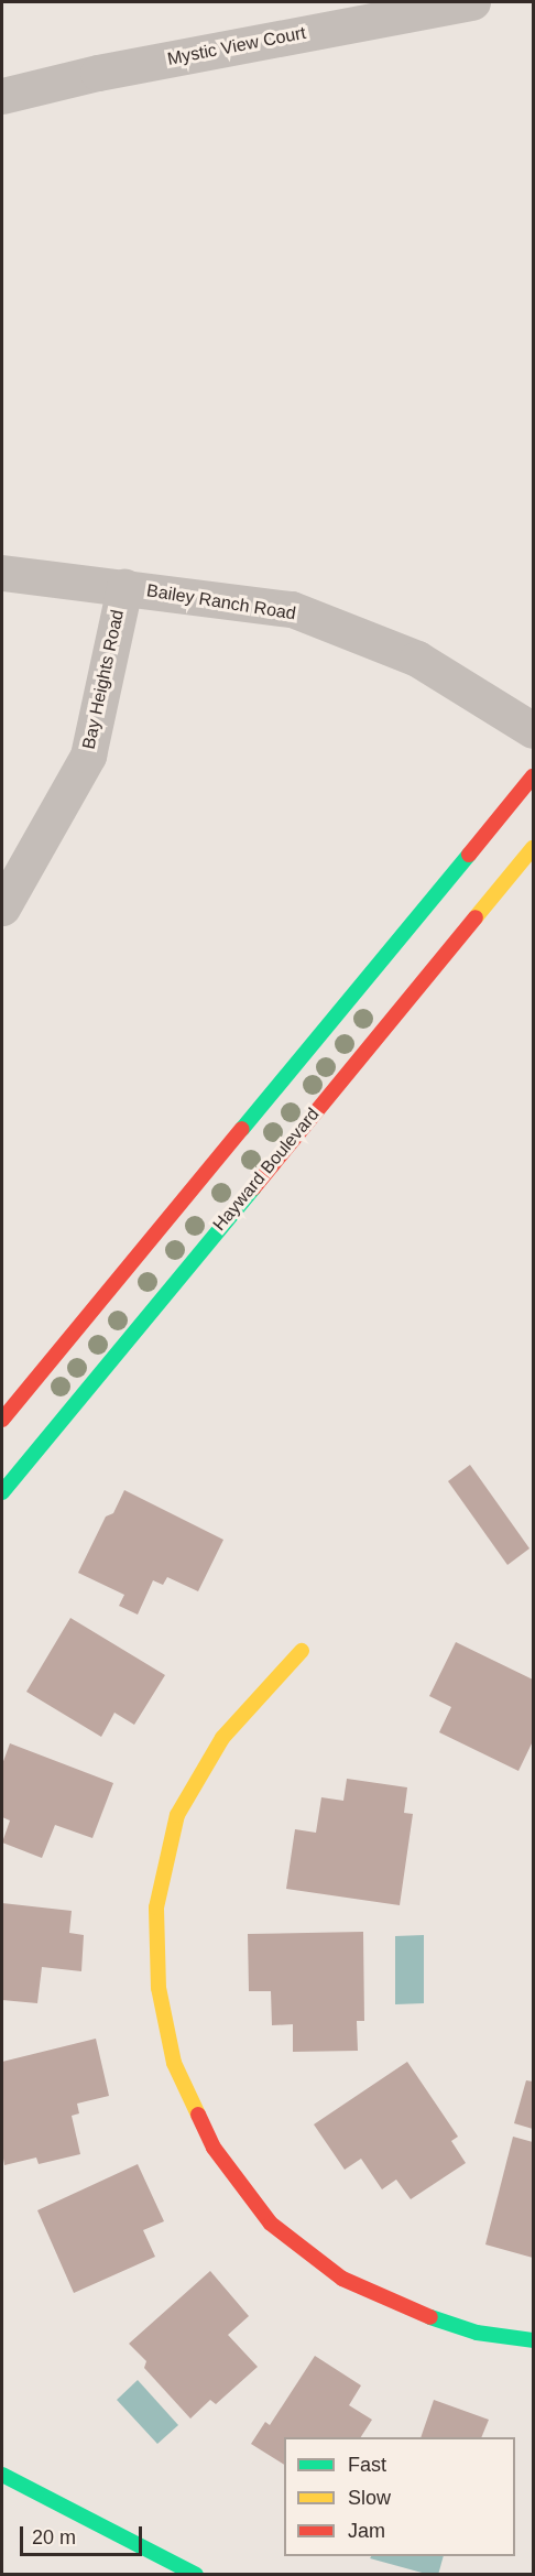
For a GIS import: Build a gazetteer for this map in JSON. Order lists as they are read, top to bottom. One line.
{"streets":{"main road":["Hayward Boulevard"],"street":["Mystic View Court","Bailey Ranch Road","Bay Heights Road"]},"crossings":[["Bailey Ranch Road","Bay Heights Road"]],"legend":["Fast","Slow","Jam"],"scale_bar":"20 m"}
